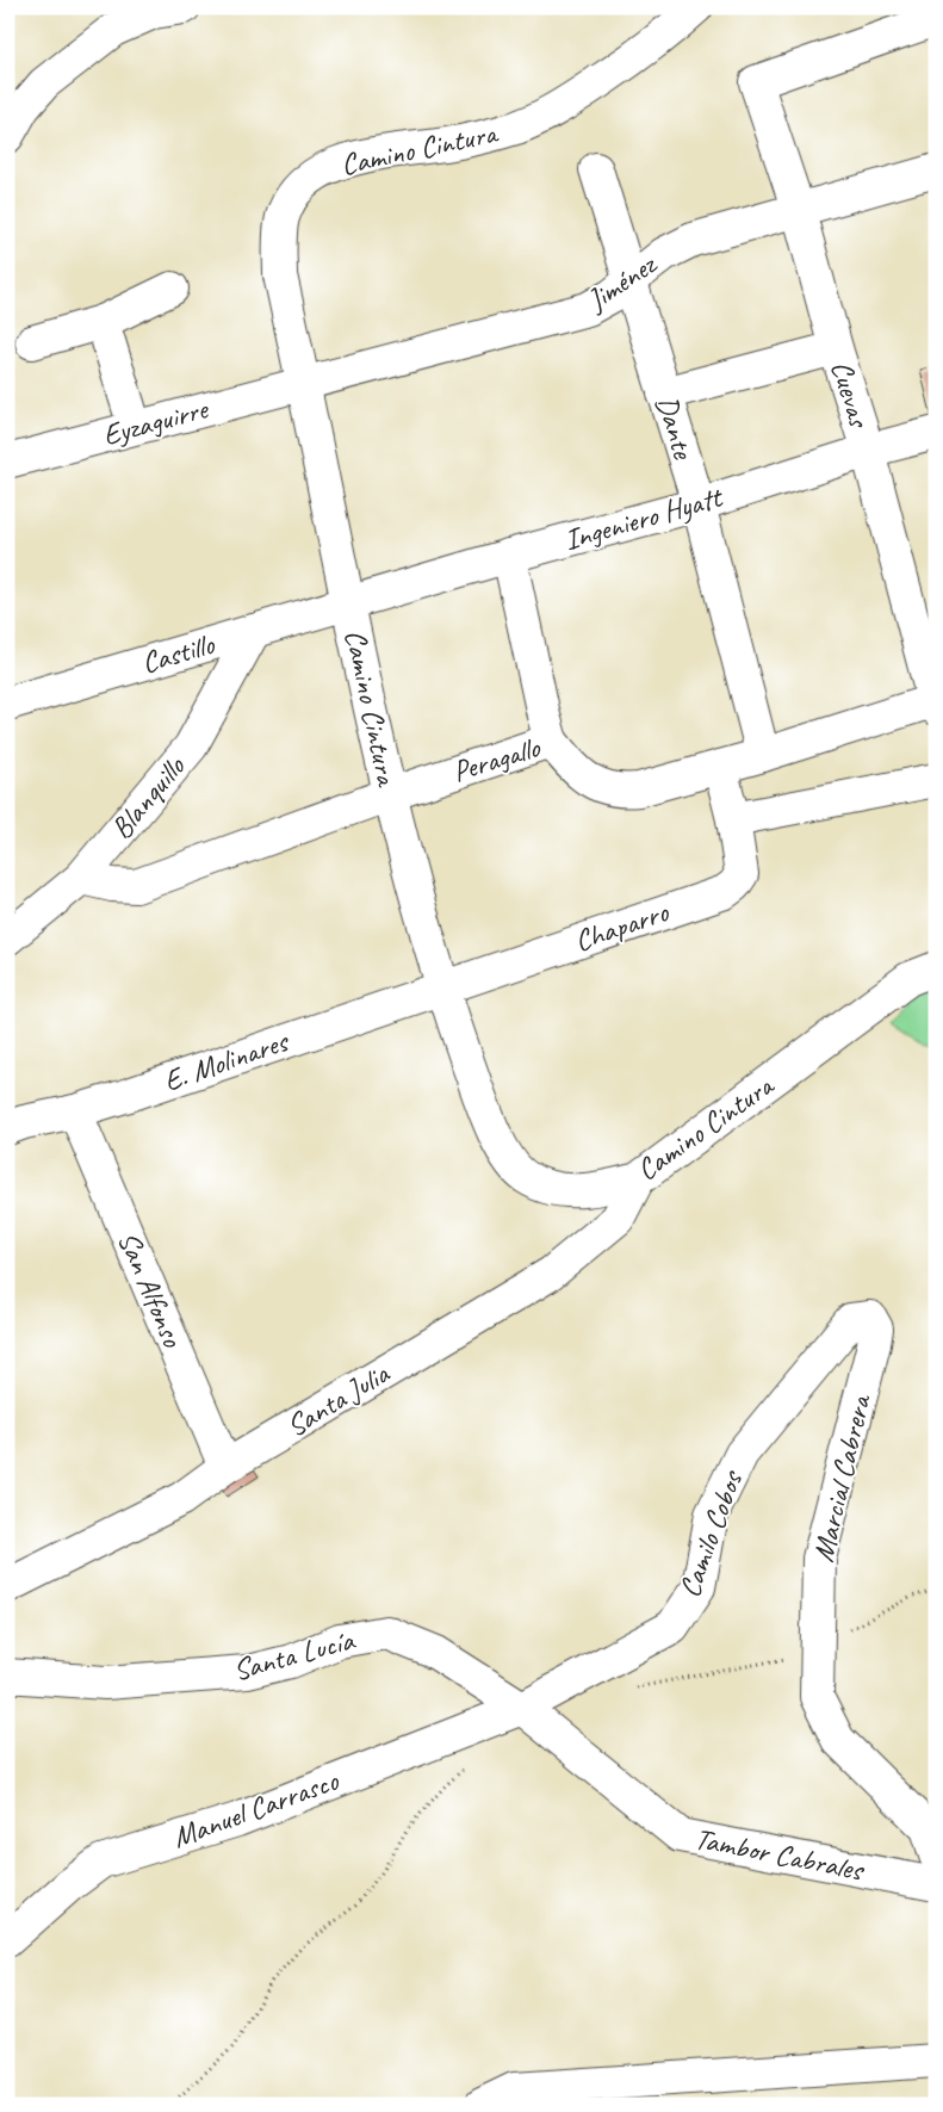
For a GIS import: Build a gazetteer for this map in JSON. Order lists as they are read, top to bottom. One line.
{"streets":{"street":["Camino Cintura","Jiménez","Cuevas","Eyzaguirre","Dante","Ingeniero Hyatt","Castillo","Peragallo","Blanquillo","Chaparro","E. Molinares","San Alfonso","Santa Julia","Marcial Cabrera","Camilo Cobos","Santa Lucía","Manuel Carrasco","Tambor Cabrales"]},"crossings":[["Camino Cintura","Jiménez"],["Camino Cintura","Eyzaguirre"],["Camino Cintura","Ingeniero Hyatt"],["Camino Cintura","Castillo"],["Camino Cintura","Peragallo"],["Camino Cintura","Chaparro"],["Camino Cintura","E. Molinares"],["Camino Cintura","Santa Julia"],["Jiménez","Cuevas"],["Jiménez","Eyzaguirre"],["Jiménez","Dante"],["Cuevas","Ingeniero Hyatt"],["Cuevas","Peragallo"],["Dante","Ingeniero Hyatt"],["Dante","Peragallo"],["Ingeniero Hyatt","Castillo"],["Castillo","Blanquillo"],["Peragallo","Blanquillo"],["Peragallo","Chaparro"],["Chaparro","E. Molinares"],["E. Molinares","San Alfonso"],["San Alfonso","Santa Julia"],["Marcial Cabrera","Camilo Cobos"],["Camilo Cobos","Santa Lucía"],["Camilo Cobos","Manuel Carrasco"],["Camilo Cobos","Tambor Cabrales"],["Santa Lucía","Manuel Carrasco"],["Santa Lucía","Tambor Cabrales"],["Manuel Carrasco","Tambor Cabrales"]]}
